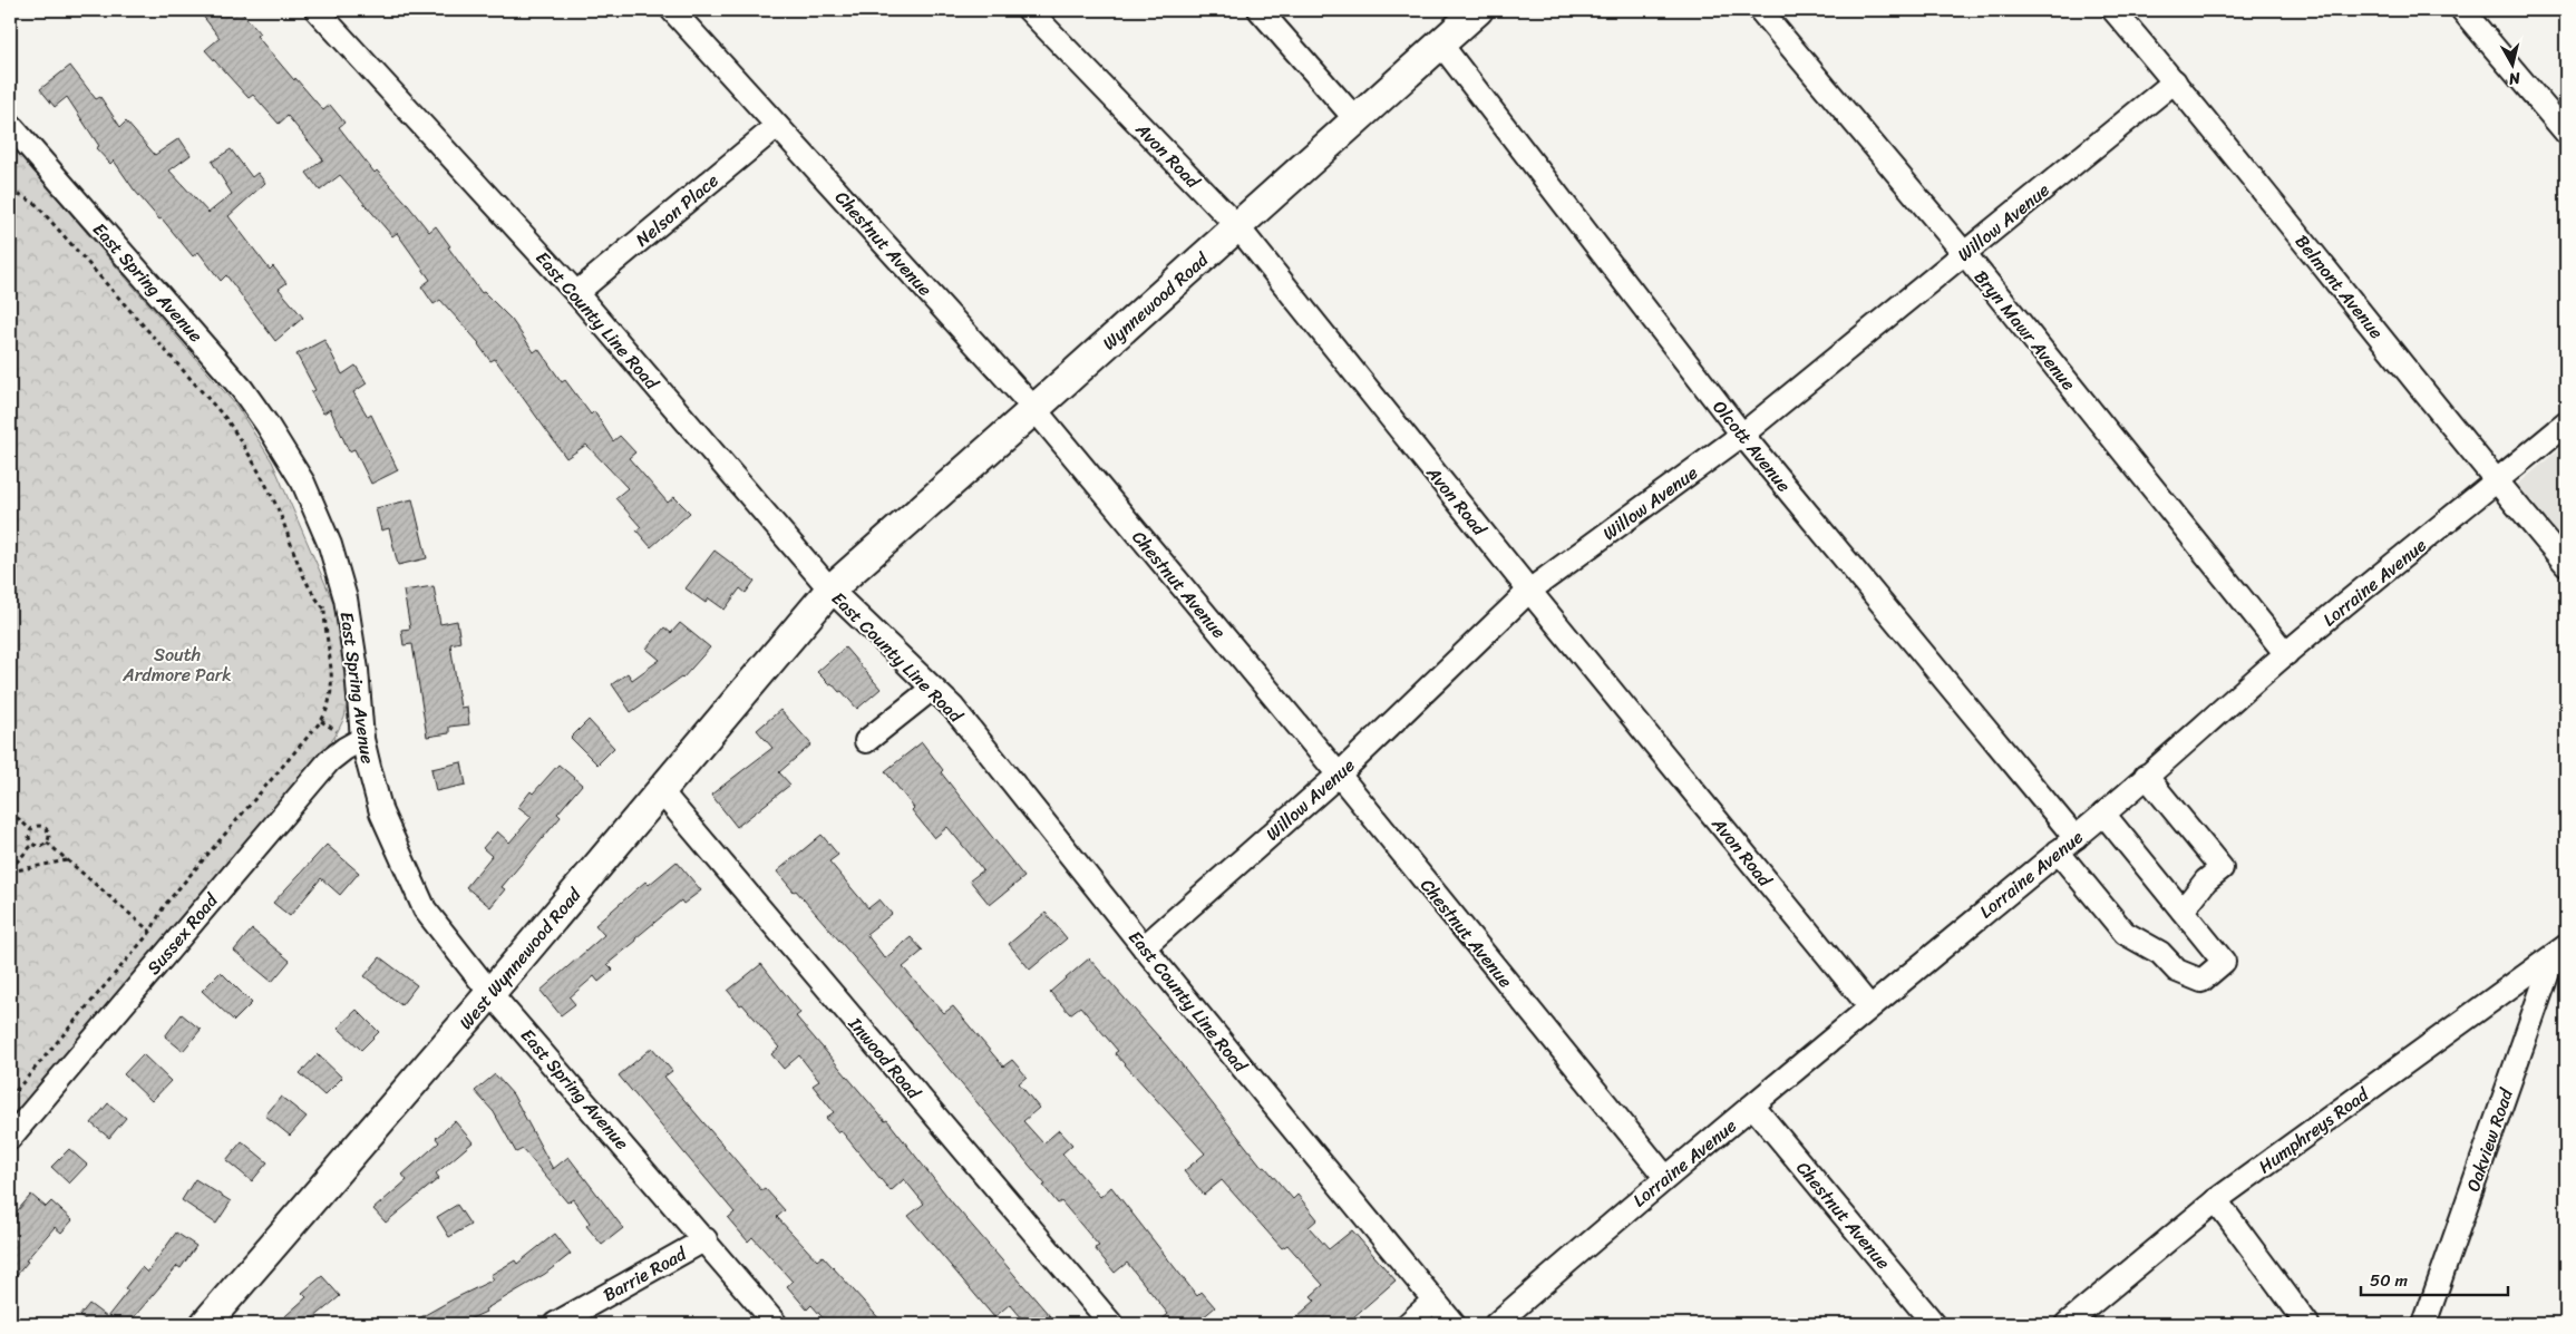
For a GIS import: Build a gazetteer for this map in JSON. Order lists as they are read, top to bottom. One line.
{"streets":{"main road":["Wynnewood Road","West Wynnewood Road"],"street":["Avon Road","Nelson Place","Willow Avenue","Chestnut Avenue","East Spring Avenue","Belmont Avenue","East County Line Road","Bryn Mawr Avenue","Olcott Avenue","Lorraine Avenue","Sussex Road","Inwood Road","Humphreys Road","Oakview Road","Barrie Road"]},"crossings":[["Avon Road","Willow Avenue"],["Avon Road","Wynnewood Road"],["Avon Road","Lorraine Avenue"],["Nelson Place","Chestnut Avenue"],["Nelson Place","East County Line Road"],["Willow Avenue","Chestnut Avenue"],["Willow Avenue","Belmont Avenue"],["Willow Avenue","East County Line Road"],["Willow Avenue","Bryn Mawr Avenue"],["Willow Avenue","Olcott Avenue"],["Chestnut Avenue","Wynnewood Road"],["Chestnut Avenue","Lorraine Avenue"],["East Spring Avenue","Sussex Road"],["East Spring Avenue","West Wynnewood Road"],["East Spring Avenue","Barrie Road"],["Belmont Avenue","Lorraine Avenue"],["Wynnewood Road","East County Line Road"],["Wynnewood Road","Olcott Avenue"],["Wynnewood Road","West Wynnewood Road"],["East County Line Road","West Wynnewood Road"],["Bryn Mawr Avenue","Lorraine Avenue"],["Olcott Avenue","Lorraine Avenue"],["West Wynnewood Road","Inwood Road"],["Humphreys Road","Oakview Road"]],"parks":["South Ardmore Park"],"scale_bar":"50 m","north":"bottom"}
